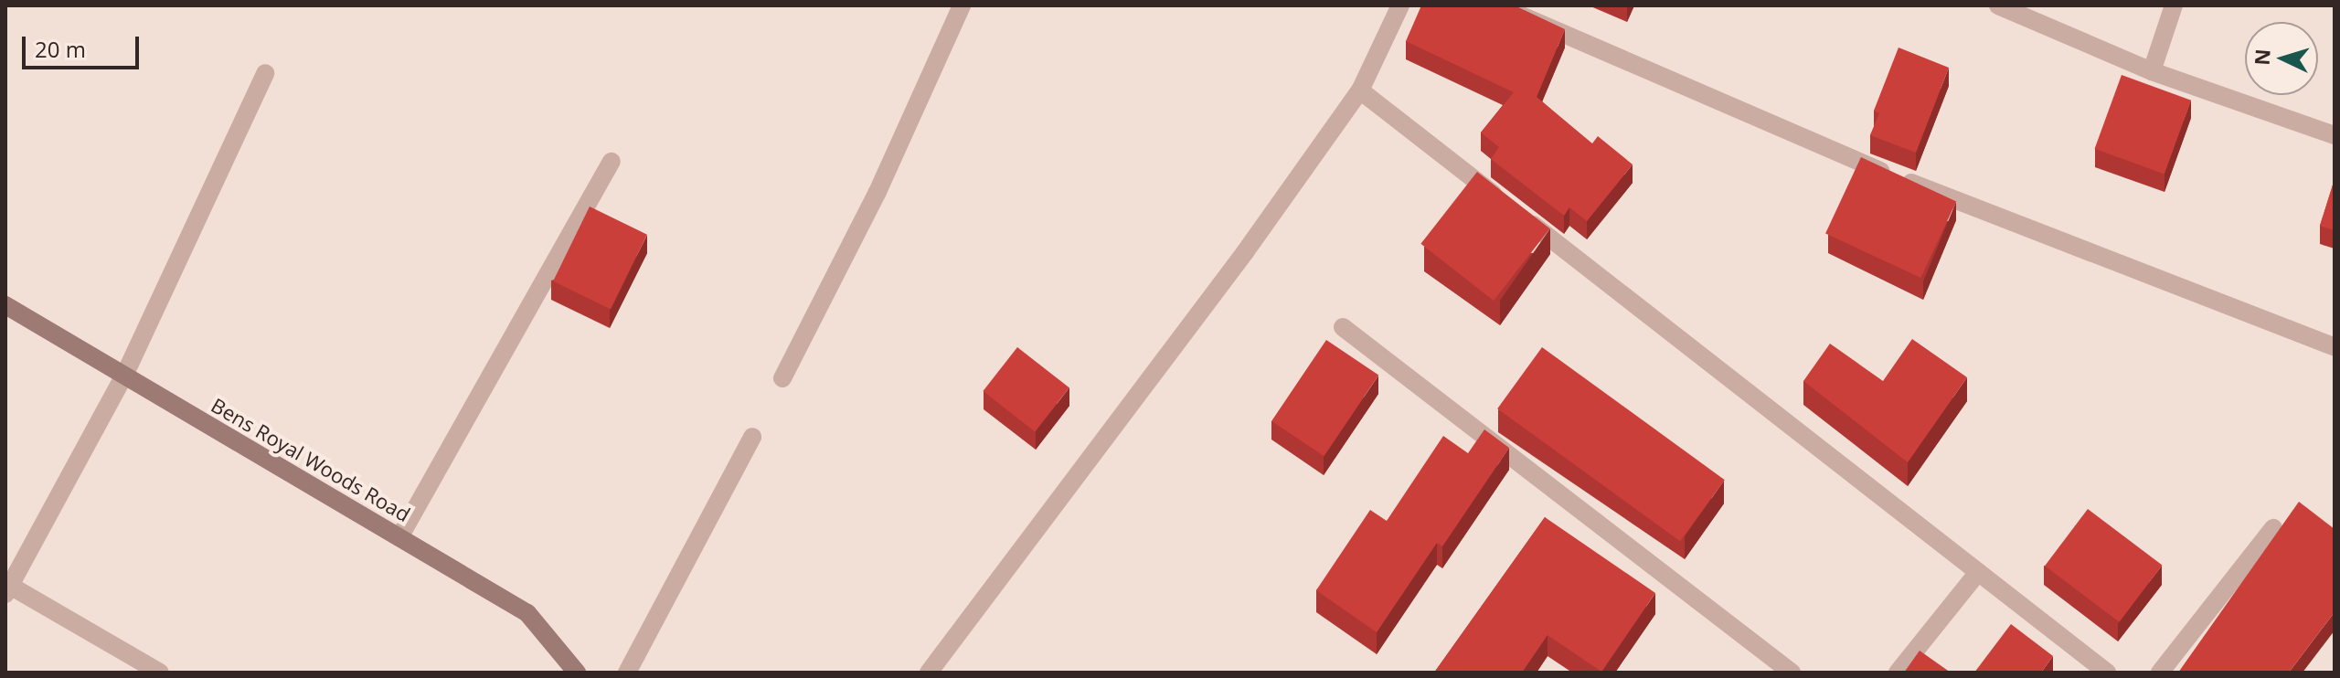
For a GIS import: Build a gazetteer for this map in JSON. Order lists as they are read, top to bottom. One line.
{"streets":{"street":["Bens Royal Woods Road"]},"scale_bar":"20 m","north":"left"}
